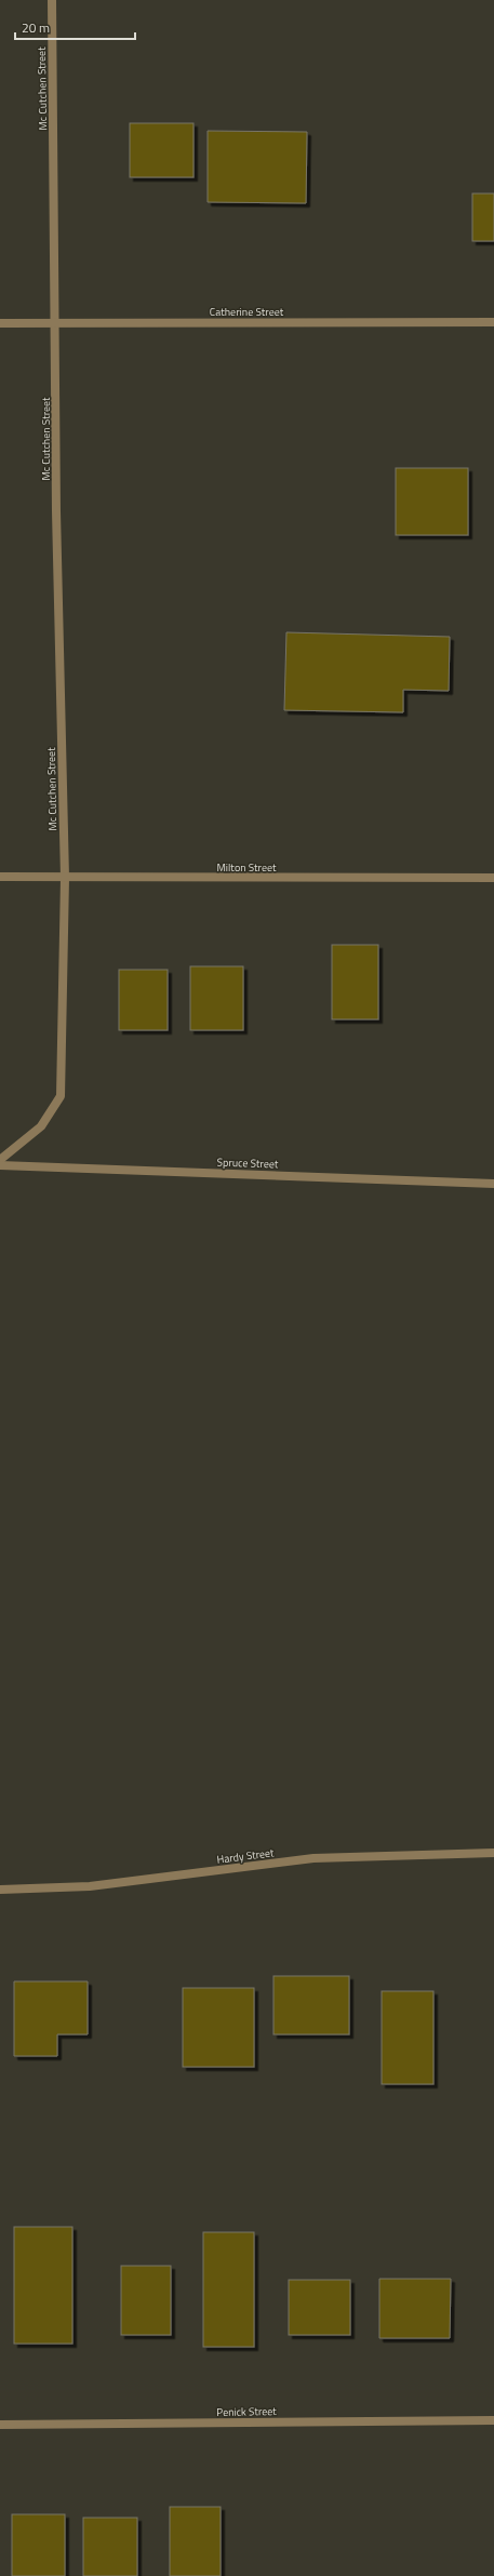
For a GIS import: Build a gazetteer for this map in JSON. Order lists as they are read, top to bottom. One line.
{"streets":{"street":["Mc Cutchen Street","Catherine Street","Milton Street","Spruce Street","Hardy Street","Penick Street"]},"crossings":[["Mc Cutchen Street","Catherine Street"],["Mc Cutchen Street","Milton Street"]],"scale_bar":"20 m"}
